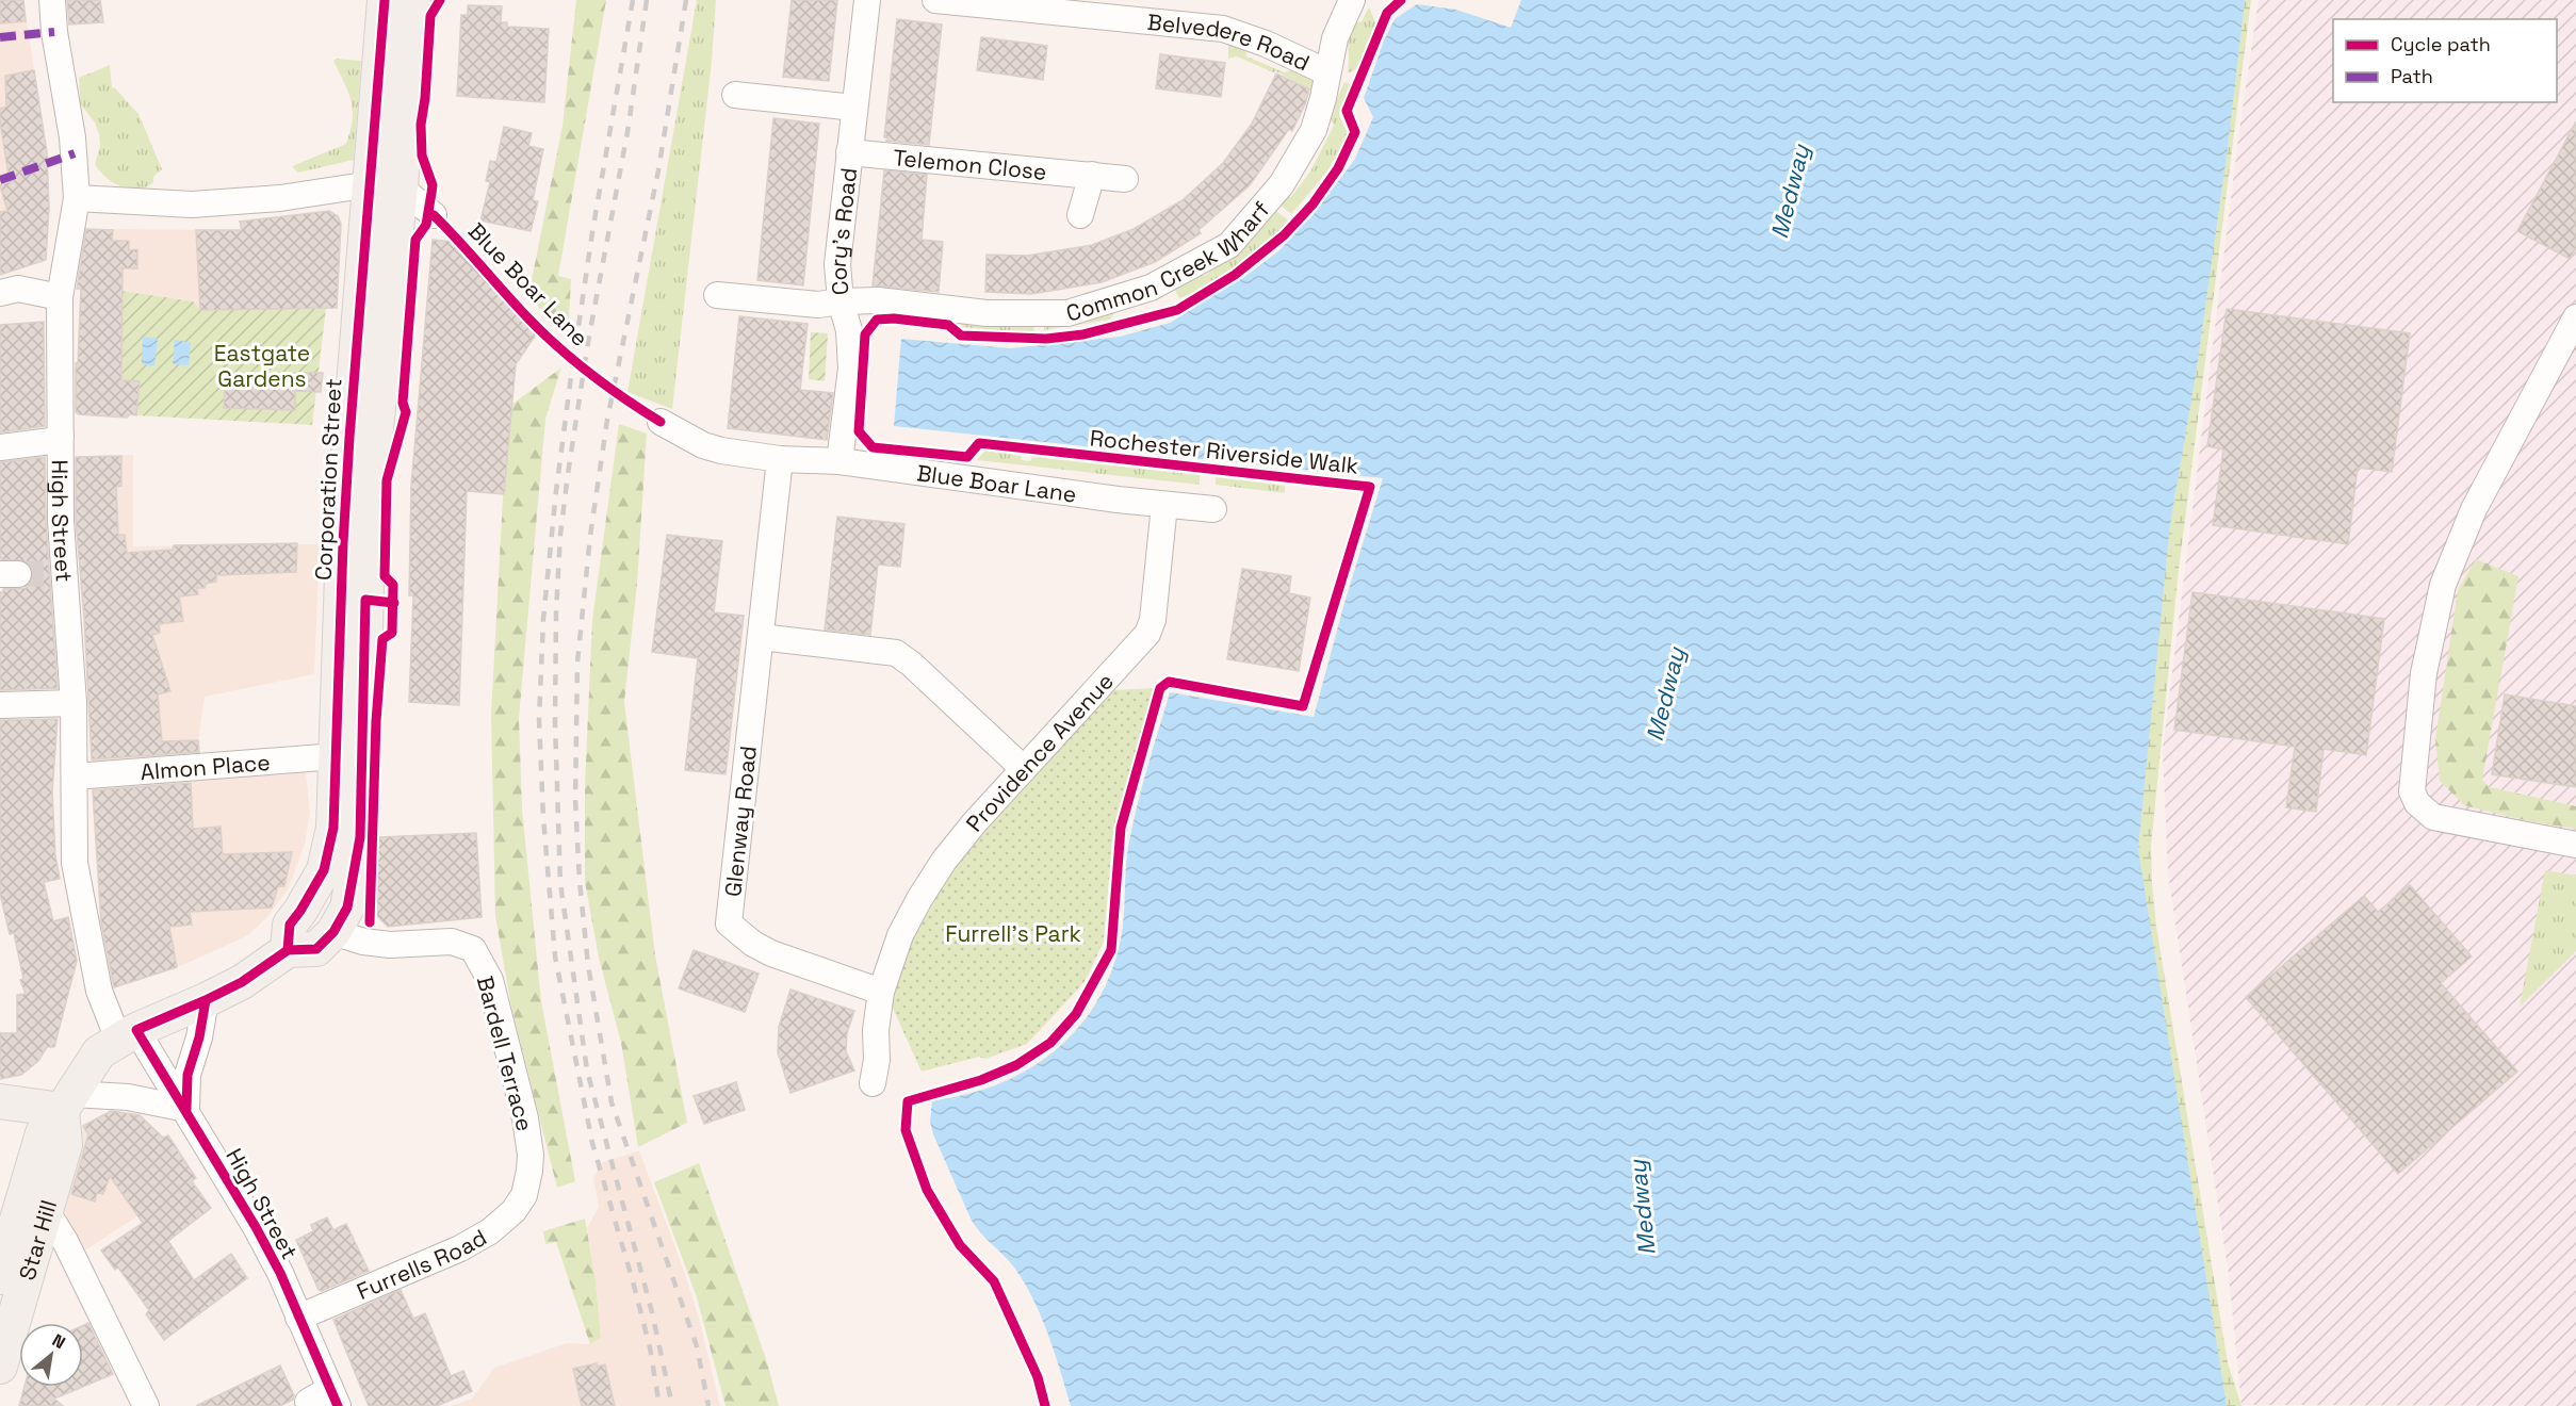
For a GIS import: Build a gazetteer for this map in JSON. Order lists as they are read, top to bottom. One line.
{"streets":{"main road":["Corporation Street","Star Hill"],"street":["Belvedere Road","Telemon Close","Cory's Road","Common Creek Wharf","Blue Boar Lane","High Street","Providence Avenue","Almon Place","Glenway Road","Bardell Terrace","Furrells Road"],"cycle path":["Rochester Riverside Walk"]},"crossings":[["Belvedere Road","Common Creek Wharf"],["Telemon Close","Cory's Road"],["Cory's Road","Common Creek Wharf"],["Cory's Road","Blue Boar Lane"],["Blue Boar Lane","Providence Avenue"],["Blue Boar Lane","Glenway Road"],["Corporation Street","High Street"],["Corporation Street","Almon Place"],["Corporation Street","Bardell Terrace"],["Corporation Street","Star Hill"],["High Street","Almon Place"],["High Street","Star Hill"],["High Street","Furrells Road"],["Providence Avenue","Glenway Road"],["Bardell Terrace","Furrells Road"]],"water":["Medway"],"parks":["Eastgate Gardens","Furrell's Park"],"legend":["Cycle path","Path"],"north":"top right"}
